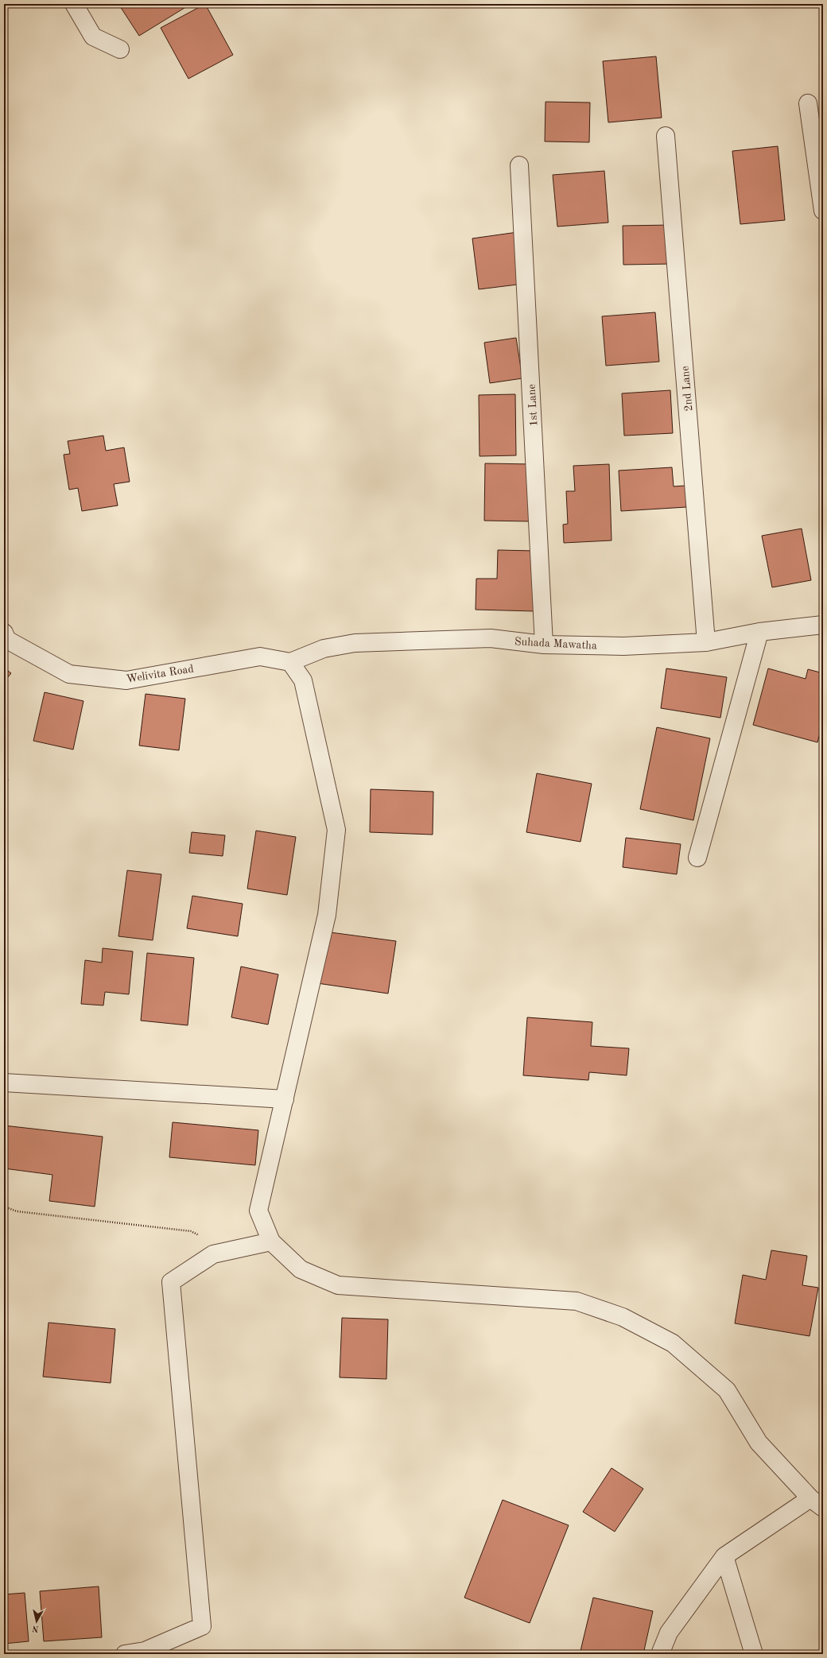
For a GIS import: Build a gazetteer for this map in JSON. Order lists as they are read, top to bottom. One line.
{"streets":{"street":["2nd Lane","1st Lane","Suhada Mawatha","Welivita Road"]},"crossings":[["2nd Lane","Suhada Mawatha"],["1st Lane","Suhada Mawatha"],["Suhada Mawatha","Welivita Road"]],"north":"bottom"}
